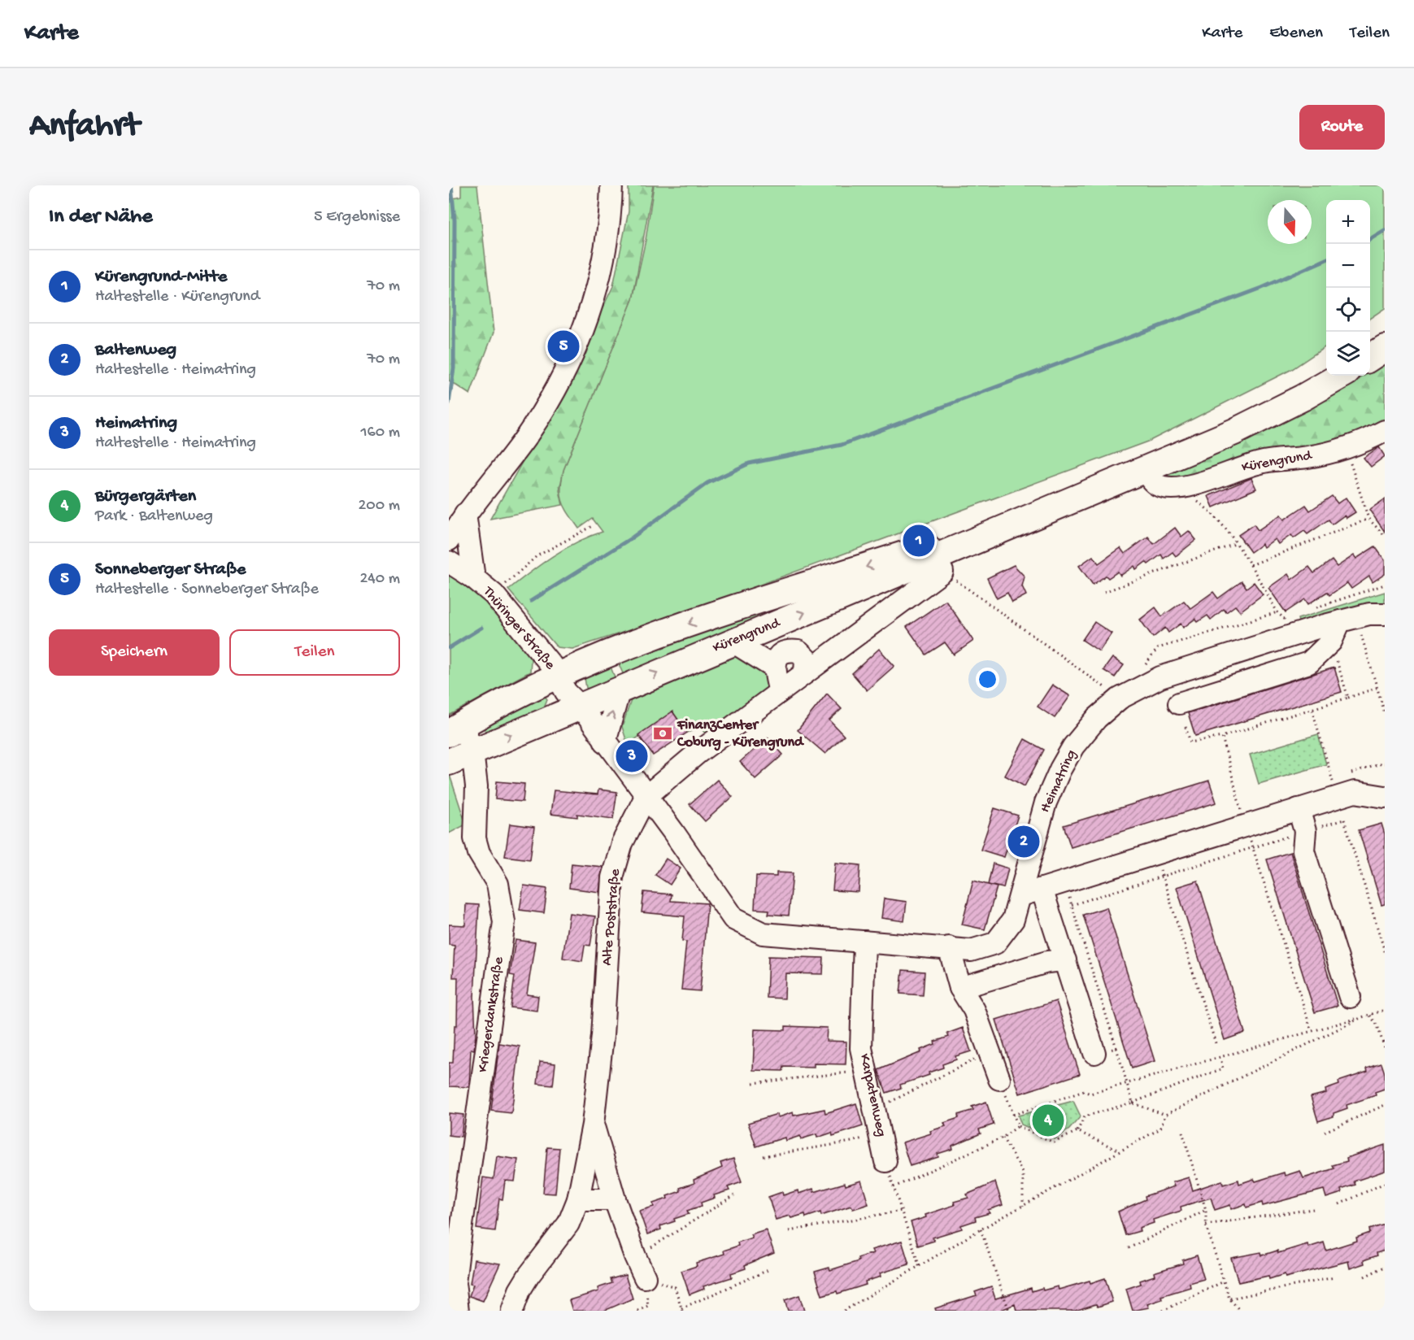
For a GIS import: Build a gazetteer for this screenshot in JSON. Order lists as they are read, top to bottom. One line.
{"streets":{"main road":["Kürengrund"],"street":["Thüringer Straße","Heimatring","Alte Poststraße","Kriegerdankstraße","Karpatenweg"]},"crossings":[["Kürengrund","Thüringer Straße"],["Kürengrund","Heimatring"],["Kürengrund","Alte Poststraße"],["Kürengrund","Kriegerdankstraße"],["Thüringer Straße","Heimatring"],["Heimatring","Alte Poststraße"],["Heimatring","Karpatenweg"]],"places":{"bank":["FinanzCenter Coburg - Kürengrund"]},"north":"bottom","page":{"header":"Karte","nav":["Karte","Ebenen","Teilen"],"buttons":["Route",["Speichern","Teilen"]],"title":"Anfahrt","heading":["In der Nähe","5 Ergebnisse"],"map_buttons":["+","−"],"list":[{"mark":"1","name":"Kürengrund-Mitte","note":"Haltestelle · Kürengrund","value":"70 m"},{"mark":"2","name":"Baltenweg","note":"Haltestelle · Heimatring","value":"70 m"},{"mark":"3","name":"Heimatring","note":"Haltestelle · Heimatring","value":"160 m"},{"mark":"4","name":"Bürgergärten","note":"Park · Baltenweg","value":"200 m"},{"mark":"5","name":"Sonneberger Straße","note":"Haltestelle · Sonneberger Straße","value":"240 m"}],"pins":["5","1","3","2","4"]}}
